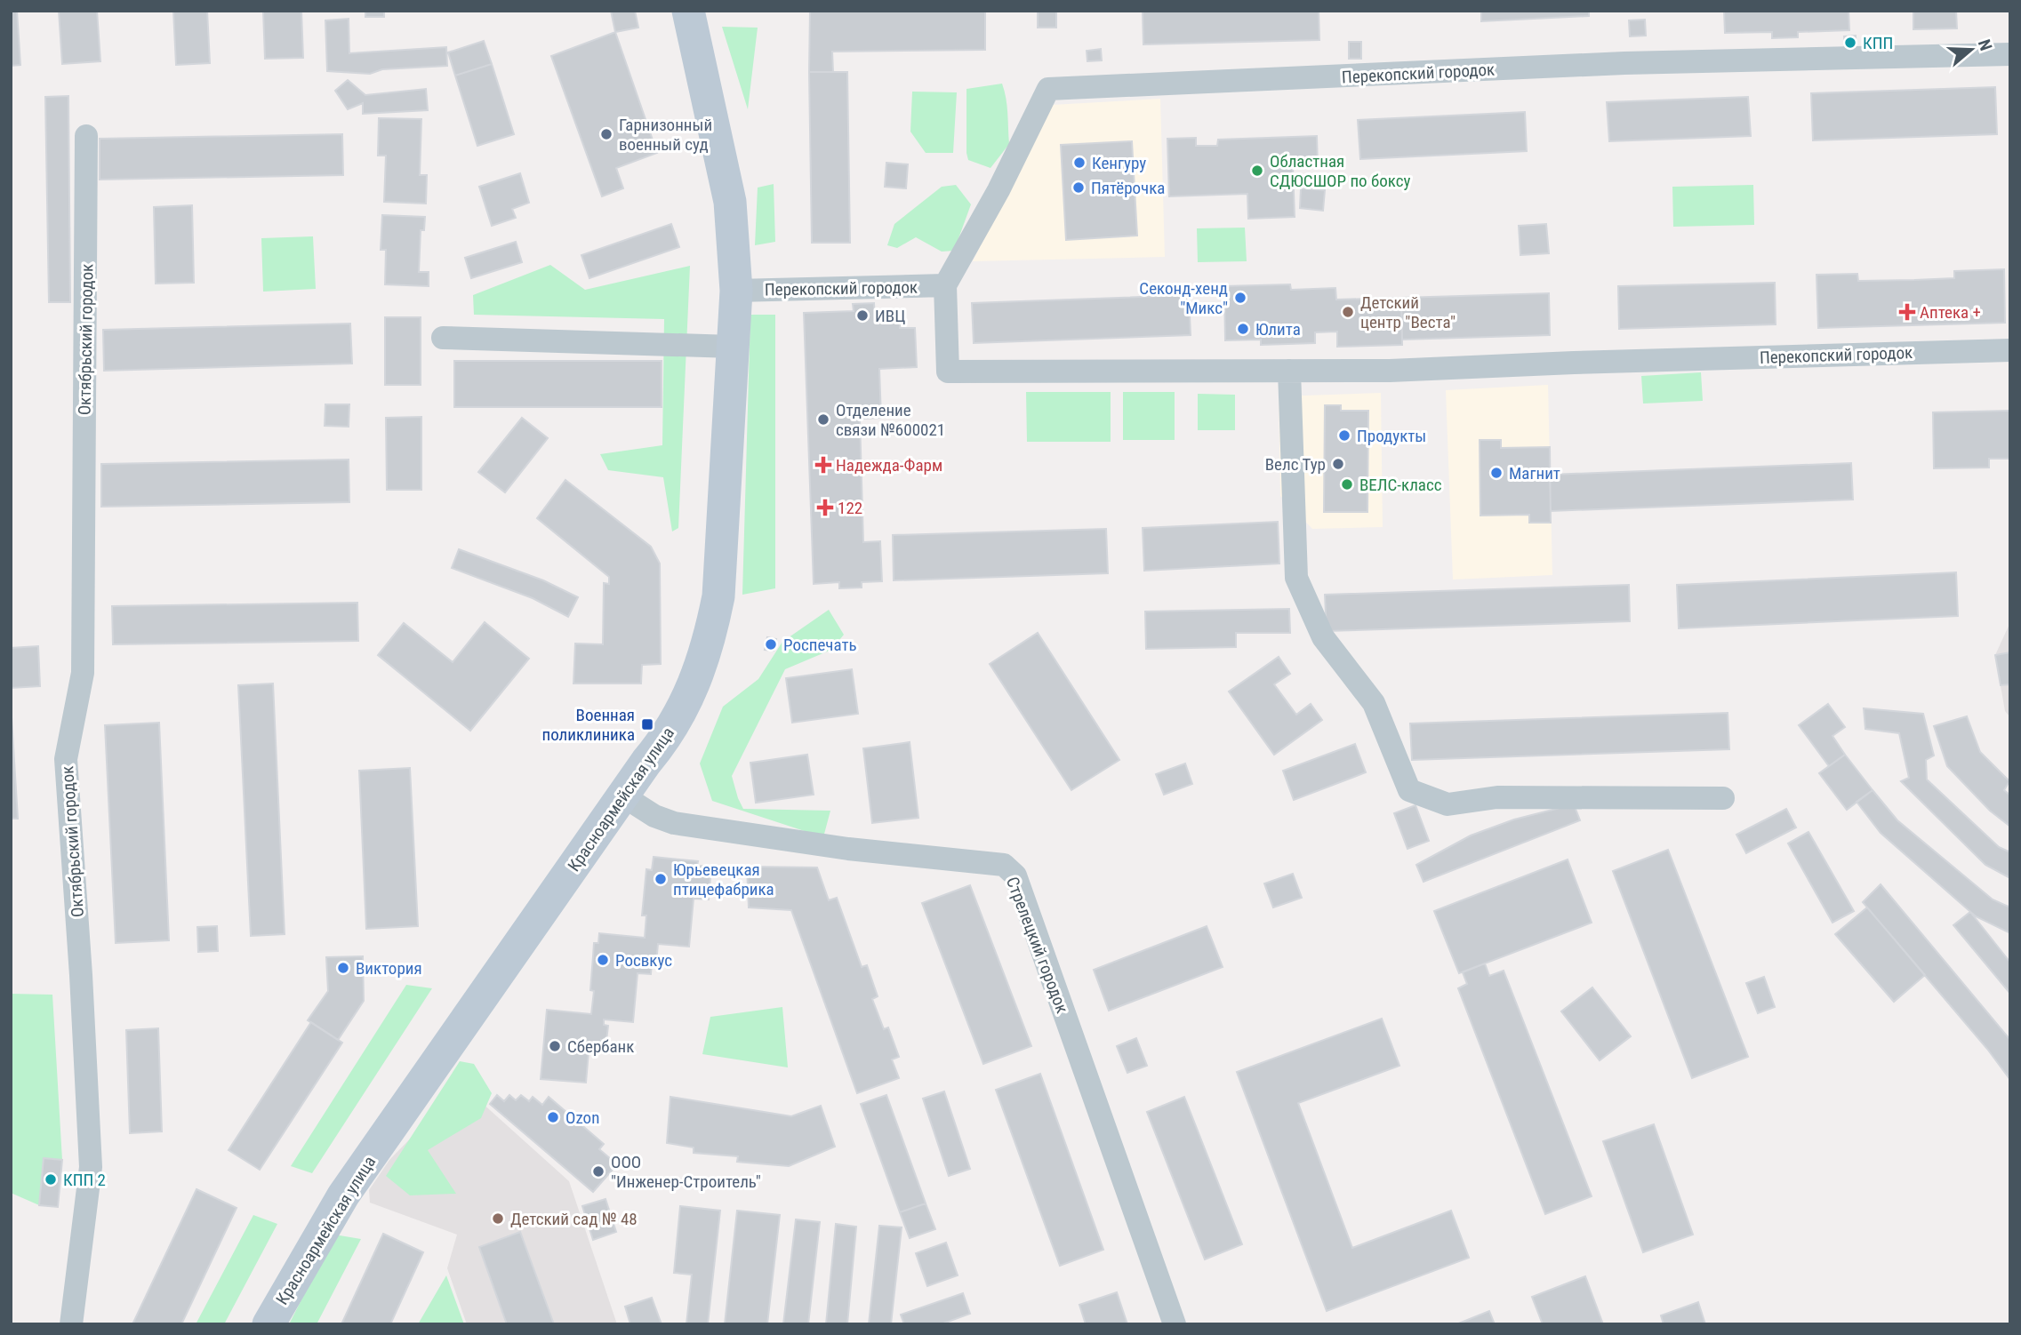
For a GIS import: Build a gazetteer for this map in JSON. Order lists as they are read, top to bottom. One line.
{"streets":{"street":["Перекопский городок","Октябрьский городок","Красноармейская улица","Стрелецкий городок"]},"crossings":[["Перекопский городок","Красноармейская улица"],["Красноармейская улица","Стрелецкий городок"]],"places":{"other":["КПП","Гарнизонный военный суд","Кенгуру","Областная СДЮСШОР по боксу","Пятёрочка","Секонд-хенд \"Микс\"","Детский центр \"Веста\"","ИВЦ","Юлита","Отделение связи №600021","Продукты","Велс Тур","Магнит","ВЕЛС-класс","Роспечать","Юрьевецкая птицефабрика","Росвкус","Виктория","Сбербанк","Ozon","ООО \"Инженер-Строитель\"","КПП 2","Детский сад № 48"],"health":["Аптека +","Надежда-Фарм","122"],"transit":["Военная поликлиника"]},"north":"right"}
